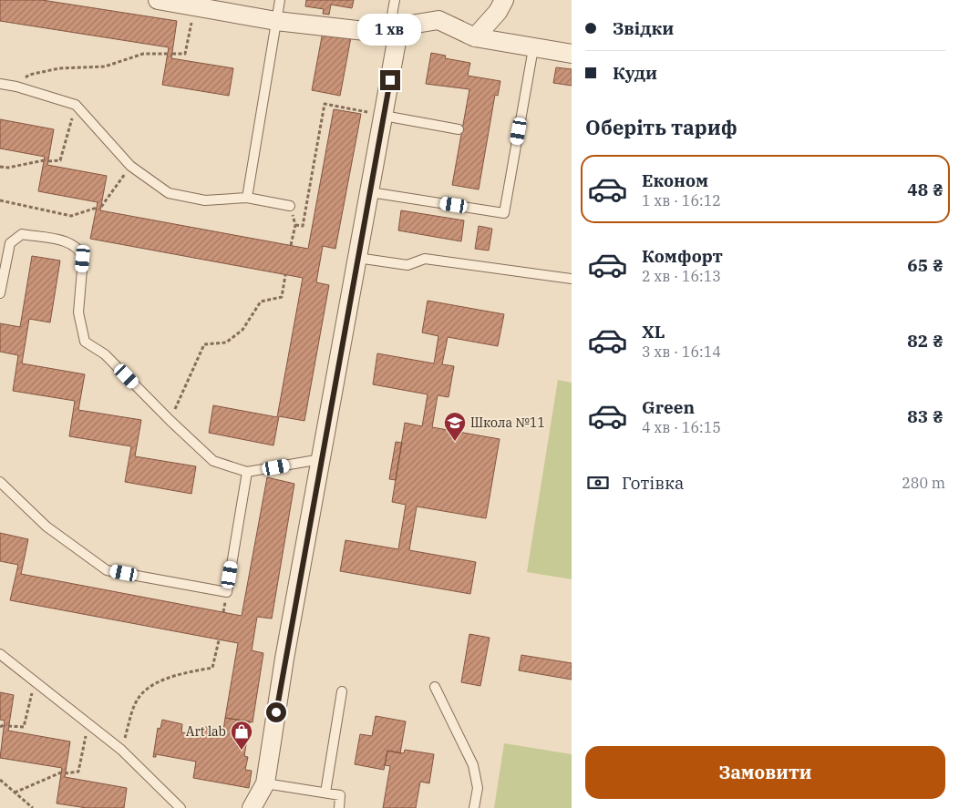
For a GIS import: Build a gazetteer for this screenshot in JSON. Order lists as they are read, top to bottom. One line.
{"places":{"school or university":["Школа №11"],"shop":["Art lab"]},"page":{"banner":["Звідки","Куди"],"bubble":"1 хв","heading":"Оберіть тариф","list":[{"name":"Економ","note":"1 хв · 16:12","value":"48 ₴"},{"name":"Комфорт","note":"2 хв · 16:13","value":"65 ₴"},{"name":"XL","note":"3 хв · 16:14","value":"82 ₴"},{"name":"Green","note":"4 хв · 16:15","value":"83 ₴"}],"pay":["Готівка","280 m"],"buttons":"Замовити"}}
